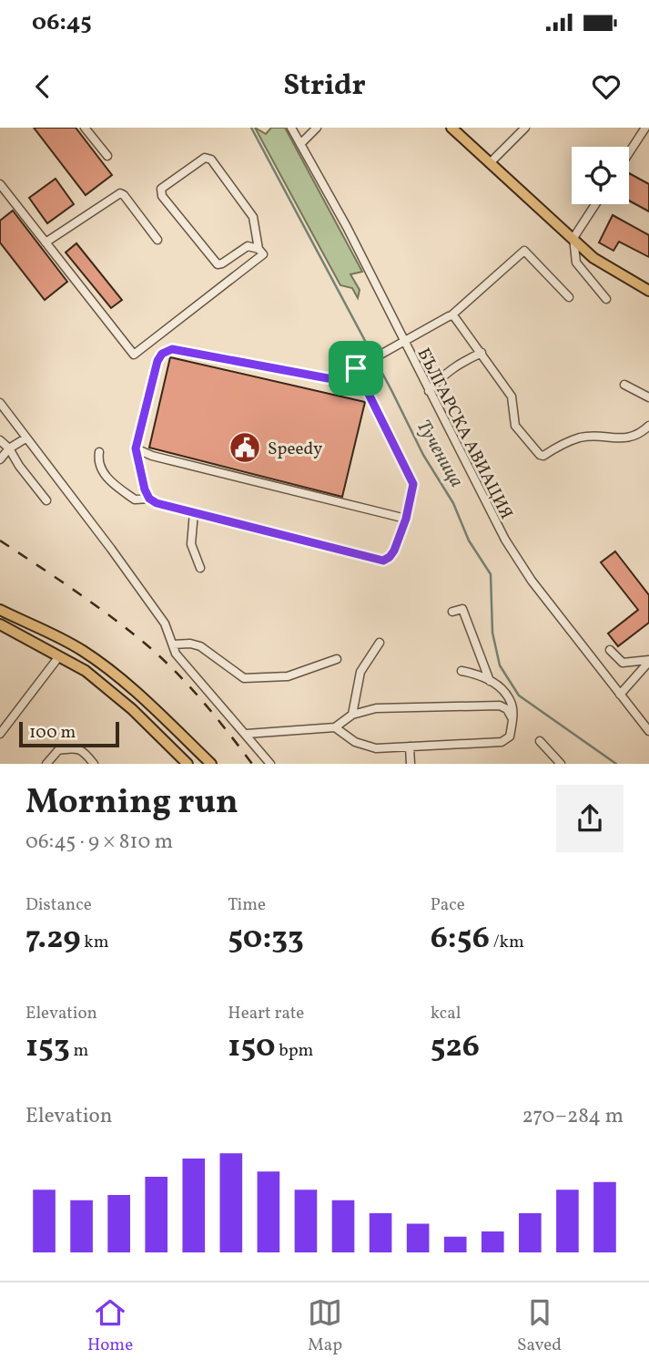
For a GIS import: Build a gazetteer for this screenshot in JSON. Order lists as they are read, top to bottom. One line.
{"streets":{"street":["БЪЛГАРСКА АВИАЦИЯ"]},"water":["Тученица"],"places":{"public building":["Speedy"]},"scale_bar":"100 m","page":{"status":"06:45","header":"Stridr","scale":"100 m","heading":["Morning run","06:45 · 9 × 810 m"],"stats":[["Distance","7.29 km"],["Time","50:33"],["Pace","6:56 /km"],["Elevation","153 m"],["Heart rate","150 bpm"],["kcal","526"]],"chart":["Elevation","270–284 m"],"tabs":["Home","Map","Saved"]}}
